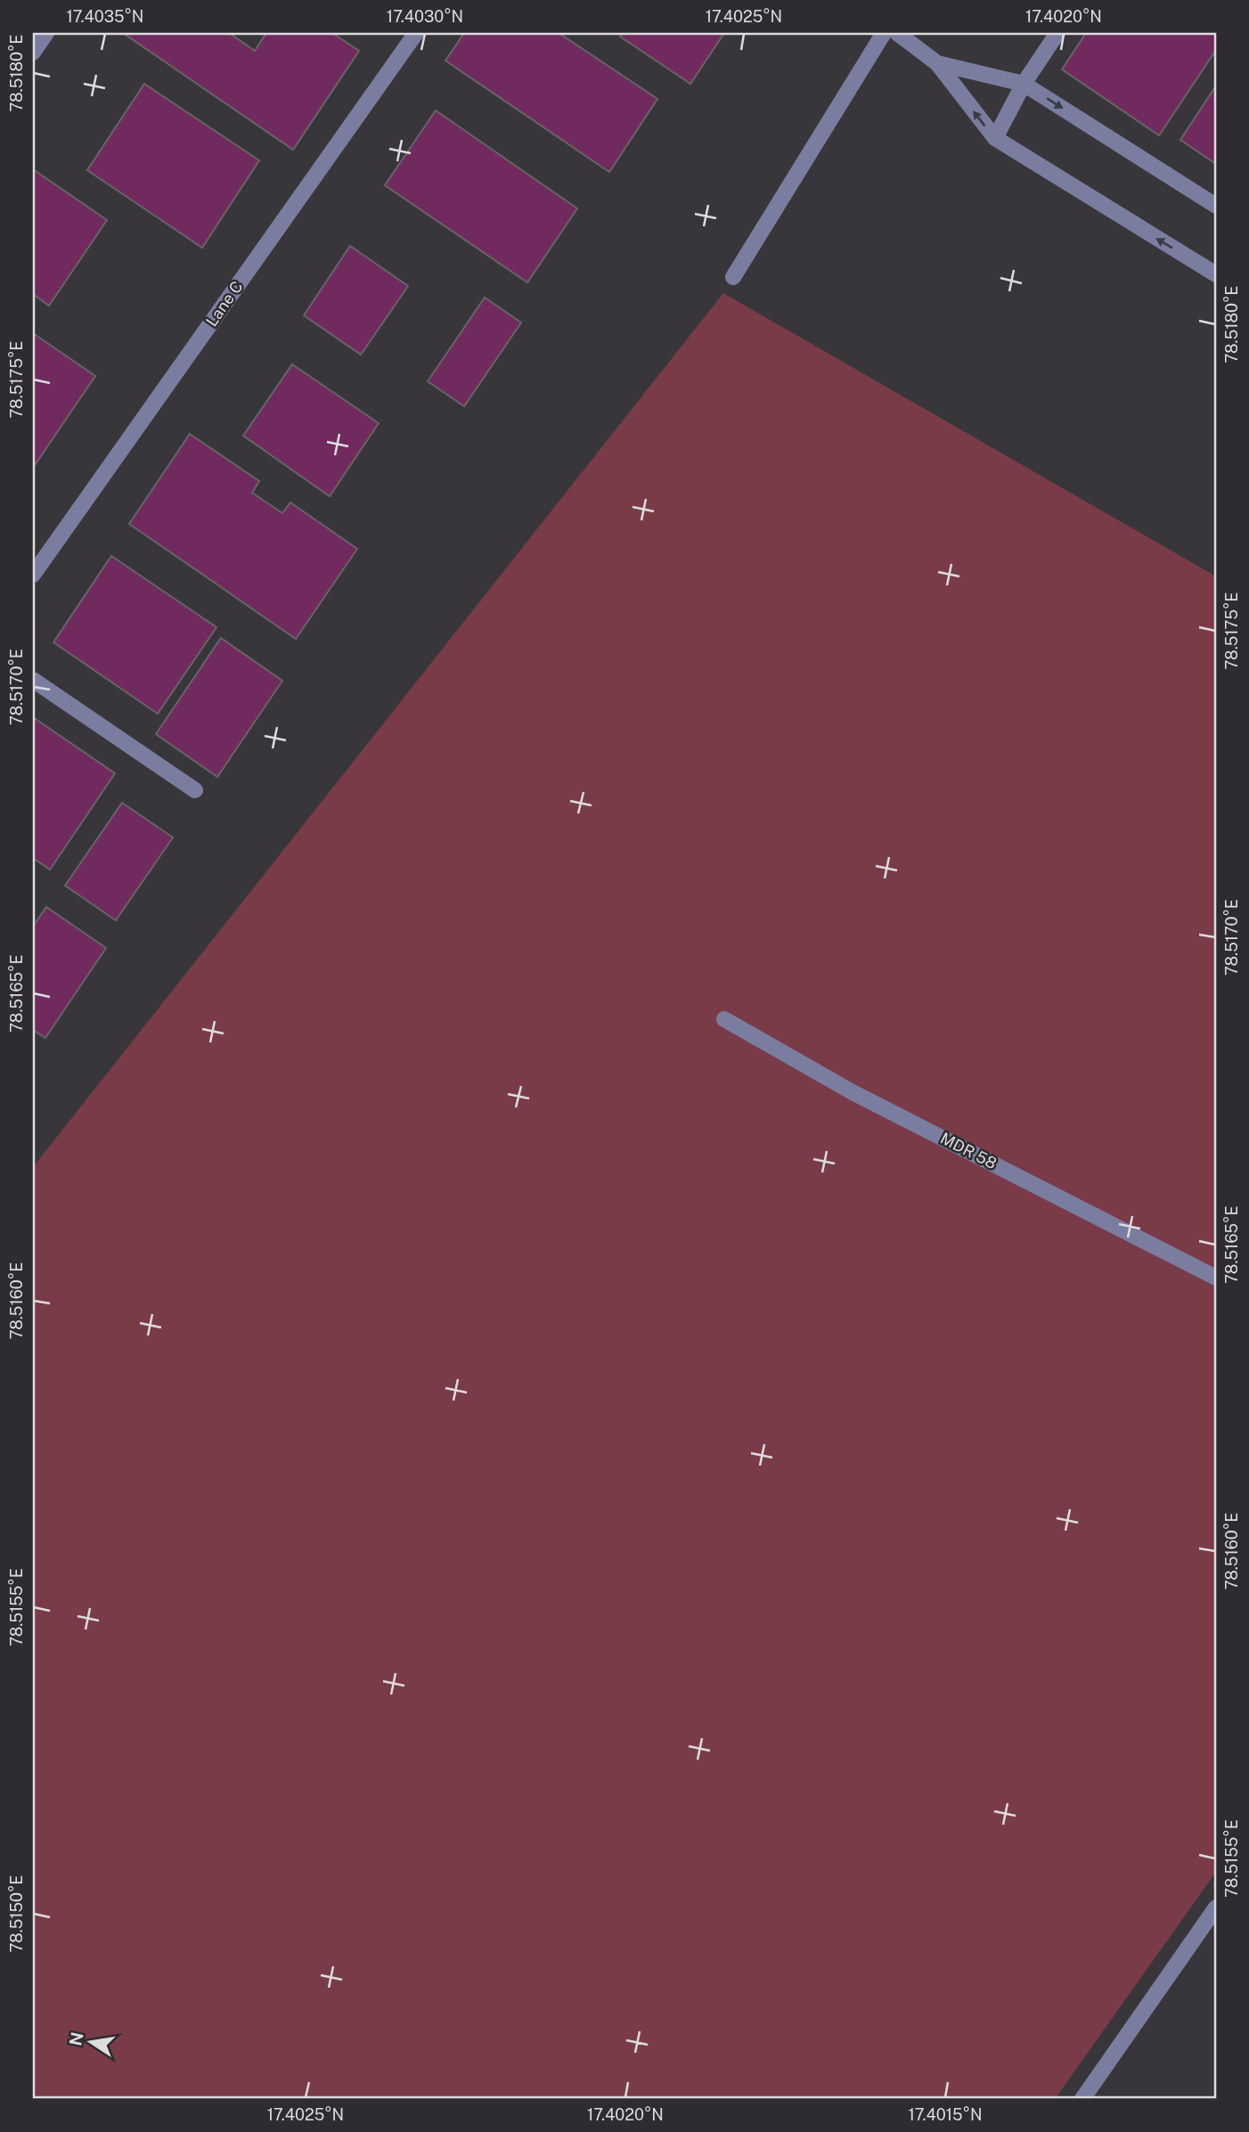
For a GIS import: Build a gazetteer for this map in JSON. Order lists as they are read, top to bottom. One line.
{"streets":{"street":["Lane C","MDR 58"]},"north":"left","coordinates":["17.4035°N","17.4030°N","17.4025°N","17.4020°N","78.5180°E","78.5175°E","78.5170°E","78.5165°E","78.5160°E","78.5155°E","78.5150°E","17.4015°N"]}
